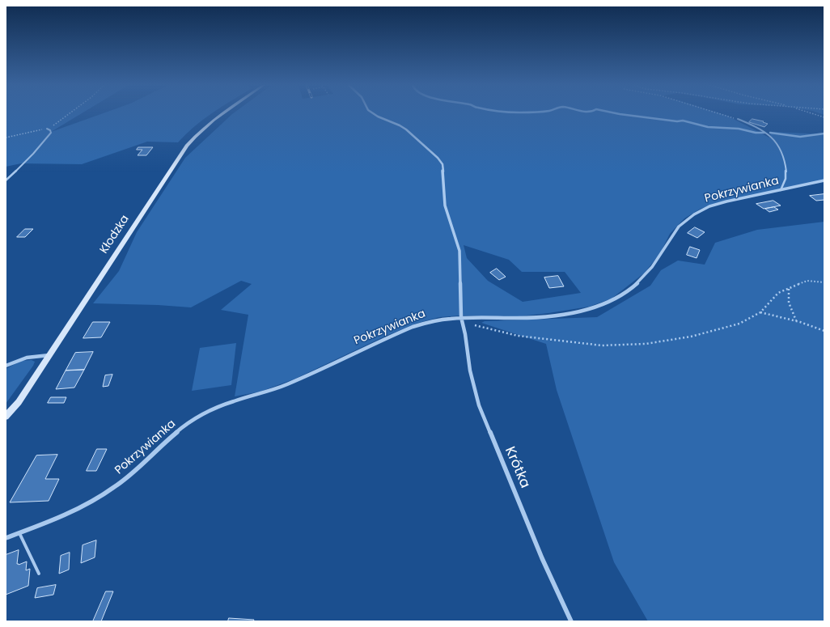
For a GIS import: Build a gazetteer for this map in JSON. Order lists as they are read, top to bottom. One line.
{"streets":{"main road":["Kłodzka"],"street":["Pokrzywianka","Krótka"]},"crossings":[["Pokrzywianka","Krótka"]]}
